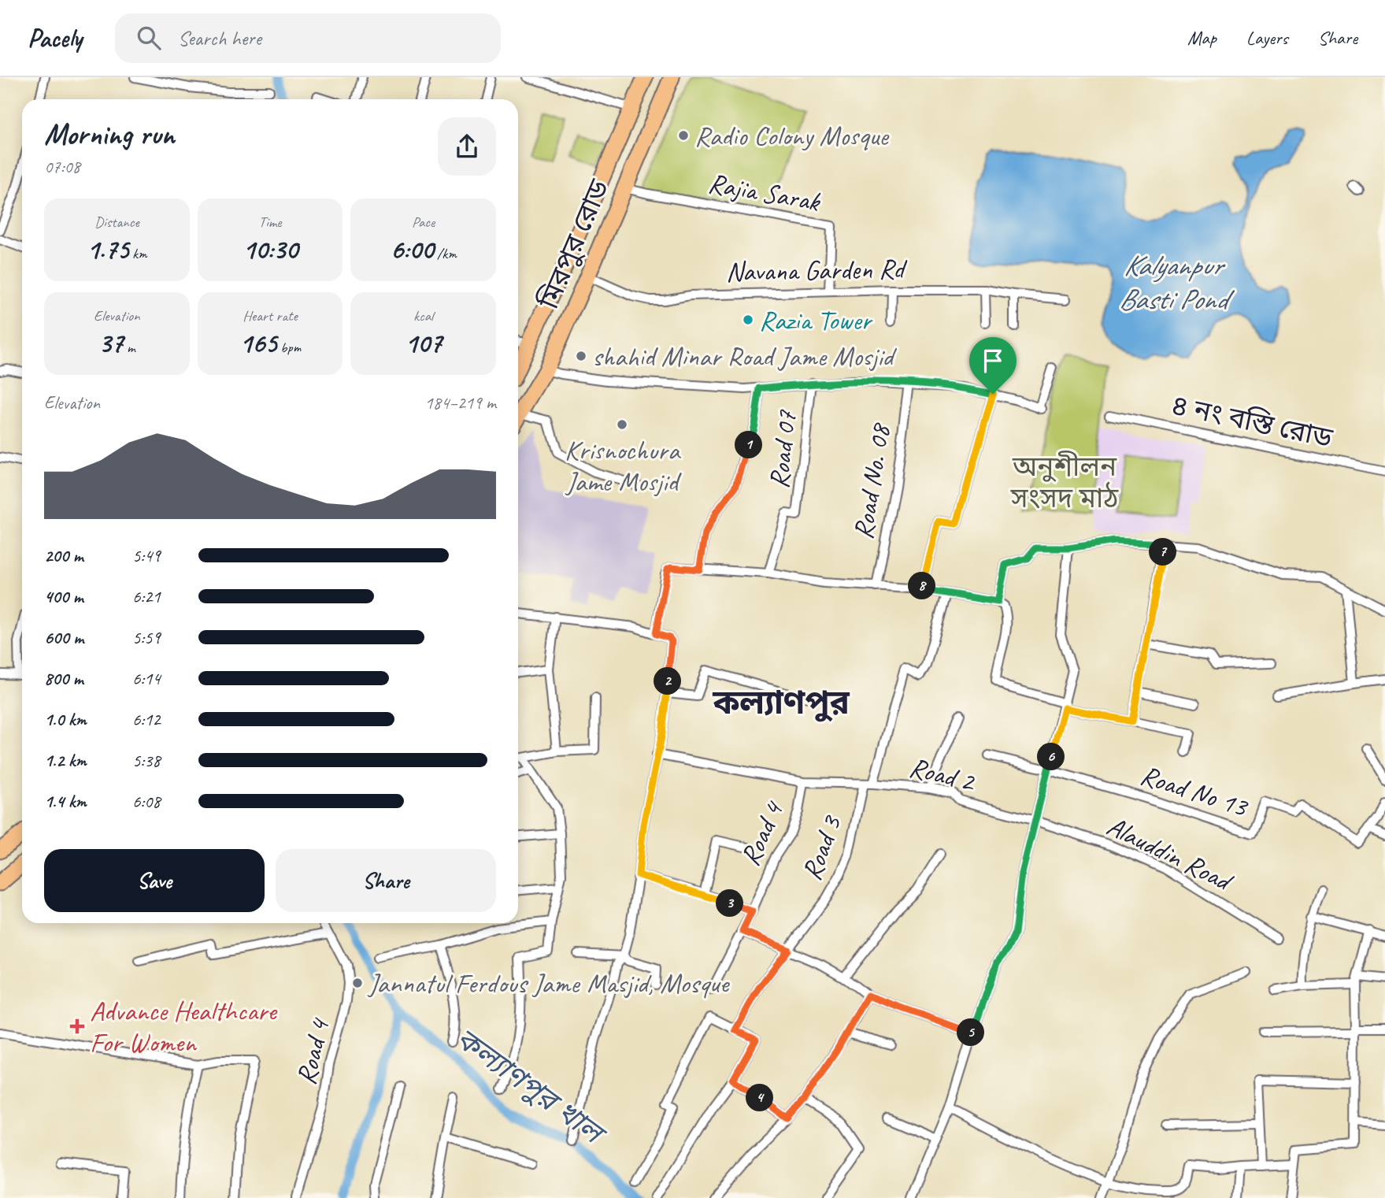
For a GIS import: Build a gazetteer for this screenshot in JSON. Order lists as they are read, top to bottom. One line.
{"streets":{"highway":["মিরপুর রোড"],"street":["Rajia Sarak","Navana Garden Rd","৪ নং বস্তি রোড","Road 07","Road No. 08","Road 2","Road No 13","Road 4","Road 3","Alauddin Road"]},"crossings":[["Rajia Sarak","মিরপুর রোড"],["Rajia Sarak","Navana Garden Rd"],["মিরপুর রোড","Navana Garden Rd"],["Road 2","Road 4"],["Road 2","Road 3"],["Road 2","Alauddin Road"],["Road 4","Road 3"]],"districts":["কল্যাণপুর"],"water":["Kalyanpur Basti Pond","কল্যাণপুর খাল"],"parks":["অনুশীলন সংসদ মাঠ"],"places":{"other":["Radio Colony Mosque","Razia Tower","shahid Minar Road Jame Mosjid","Krisnochura Jame Mosjid","Jannatul Ferdous Jame Masjid, Mosque"],"health":["Advance Healthcare For Women"]},"page":{"header":"Pacely","search":"Search here","nav":["Map","Layers","Share"],"heading":["Morning run","07:08"],"stats":[["Distance","1.75 km"],["Time","10:30"],["Pace","6:00 /km"],["Elevation","37 m"],["Heart rate","165 bpm"],["kcal","107"]],"chart":["Elevation","184–219 m"],"pins":["1","7","8","2","6","3","5","4"],"list":[{"name":"200 m","note":"5:49"},{"name":"400 m","note":"6:21"},{"name":"600 m","note":"5:59"},{"name":"800 m","note":"6:14"},{"name":"1.0 km","note":"6:12"},{"name":"1.2 km","note":"5:38"},{"name":"1.4 km","note":"6:08"}],"buttons":["Save","Share"]}}
